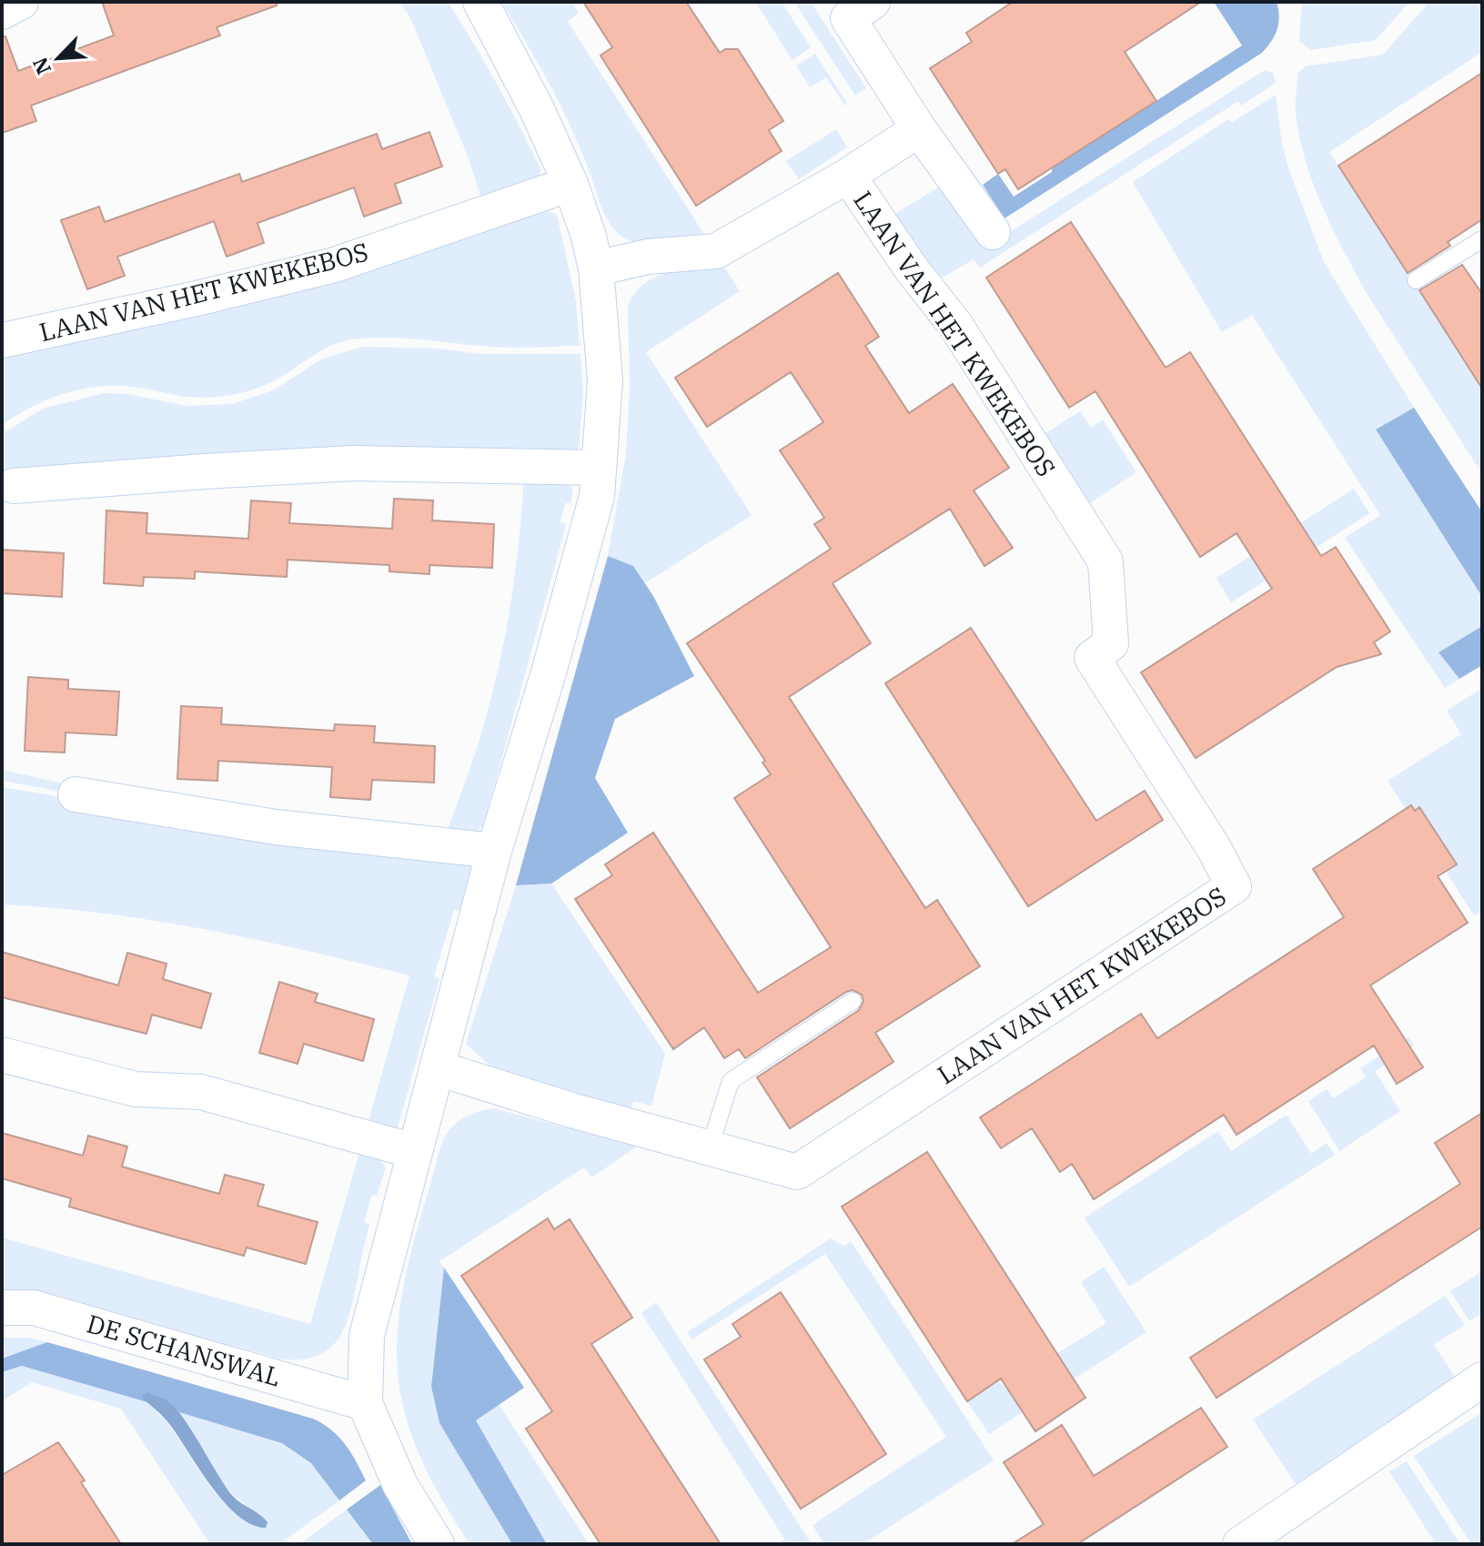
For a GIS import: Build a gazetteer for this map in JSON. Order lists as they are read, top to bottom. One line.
{"streets":{"street":["LAAN VAN HET KWEKEBOS","DE SCHANSWAL"]},"north":"bottom left"}
